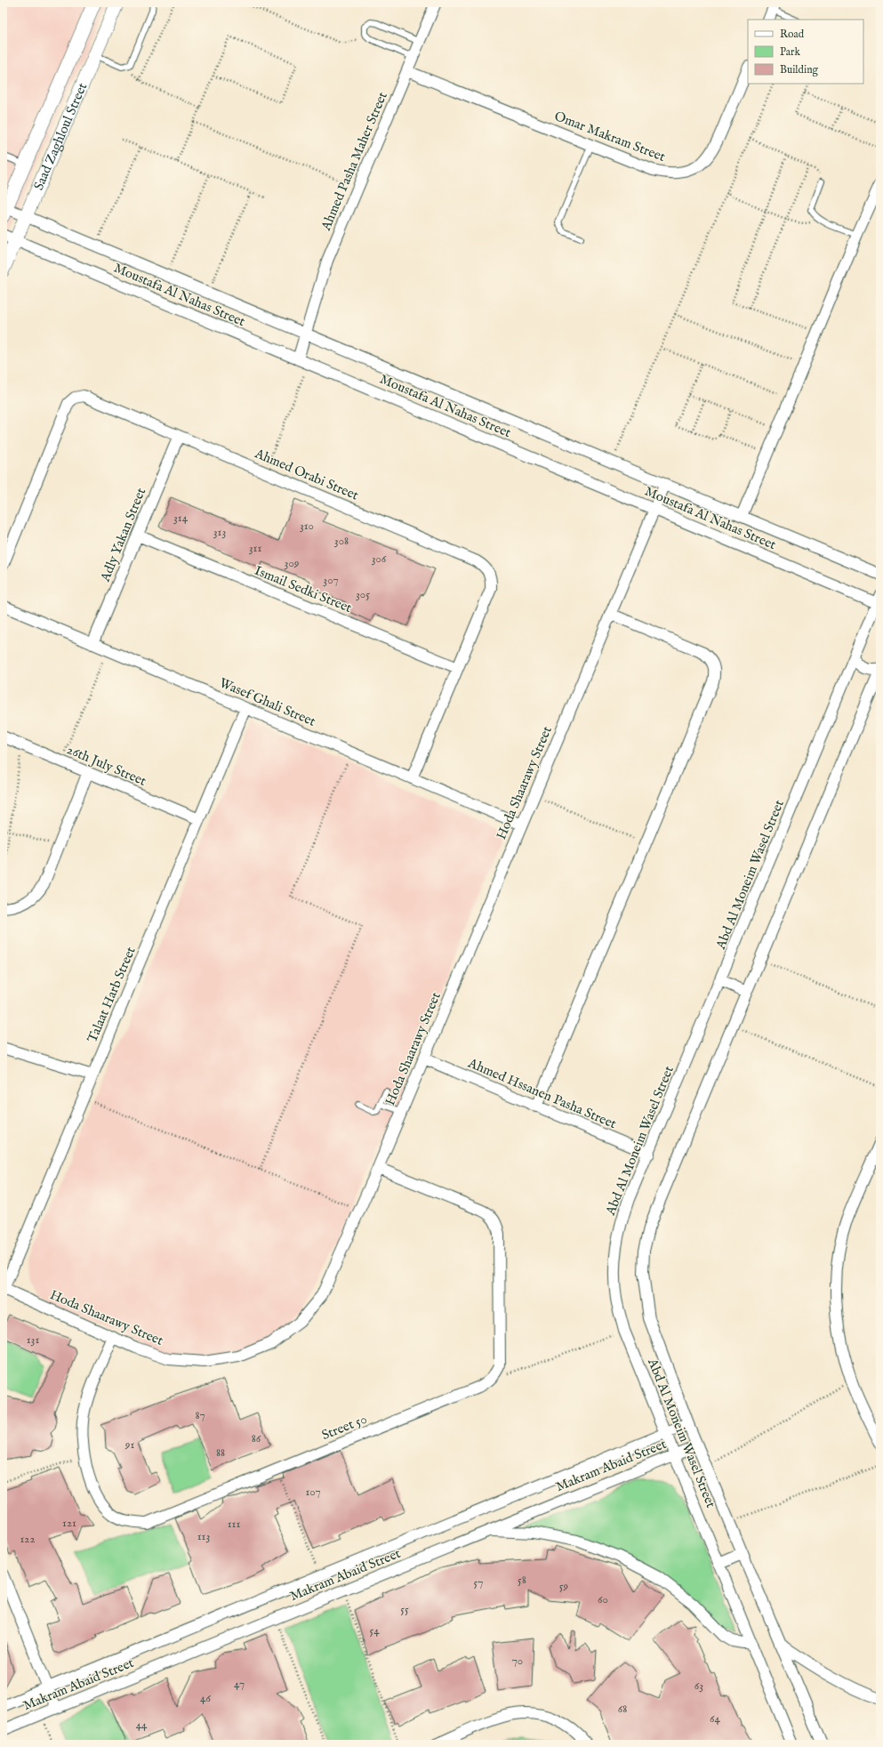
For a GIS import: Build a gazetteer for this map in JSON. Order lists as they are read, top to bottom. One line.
{"streets":{"street":["Saad Zaghloul Street","Omar Makram Street","Ahmed Pasha Maher Street","Moustafa Al Nahas Street","Ahmed Orabi Street","Adly Yakan Street","Ismail Sedki Street","Wasef Ghali Street","26th July Street","Hoda Shaarawy Street","Abd Al Moneim Wasel Street","Talaat Harb Street","Ahmed Hssanen Pasha Street","Street 50","Makram Abaid Street"]},"crossings":[["Saad Zaghloul Street","Moustafa Al Nahas Street"],["Omar Makram Street","Ahmed Pasha Maher Street"],["Ahmed Pasha Maher Street","Moustafa Al Nahas Street"],["Moustafa Al Nahas Street","Hoda Shaarawy Street"],["Moustafa Al Nahas Street","Abd Al Moneim Wasel Street"],["Ahmed Orabi Street","Adly Yakan Street"],["Ahmed Orabi Street","Ismail Sedki Street"],["Ahmed Orabi Street","Wasef Ghali Street"],["Adly Yakan Street","Ismail Sedki Street"],["Adly Yakan Street","Wasef Ghali Street"],["Wasef Ghali Street","Hoda Shaarawy Street"],["Wasef Ghali Street","Talaat Harb Street"],["26th July Street","Talaat Harb Street"],["Hoda Shaarawy Street","Talaat Harb Street"],["Hoda Shaarawy Street","Ahmed Hssanen Pasha Street"],["Hoda Shaarawy Street","Street 50"],["Abd Al Moneim Wasel Street","Ahmed Hssanen Pasha Street"],["Abd Al Moneim Wasel Street","Makram Abaid Street"]],"house_numbers":["314","310","313","308","311","306","309","307","305","131","87","86","91","88","107","121","111","113","122","58","57","59","60","55","54","70","47","63","46","68","64","44"],"legend":["Road","Park","Building"]}
